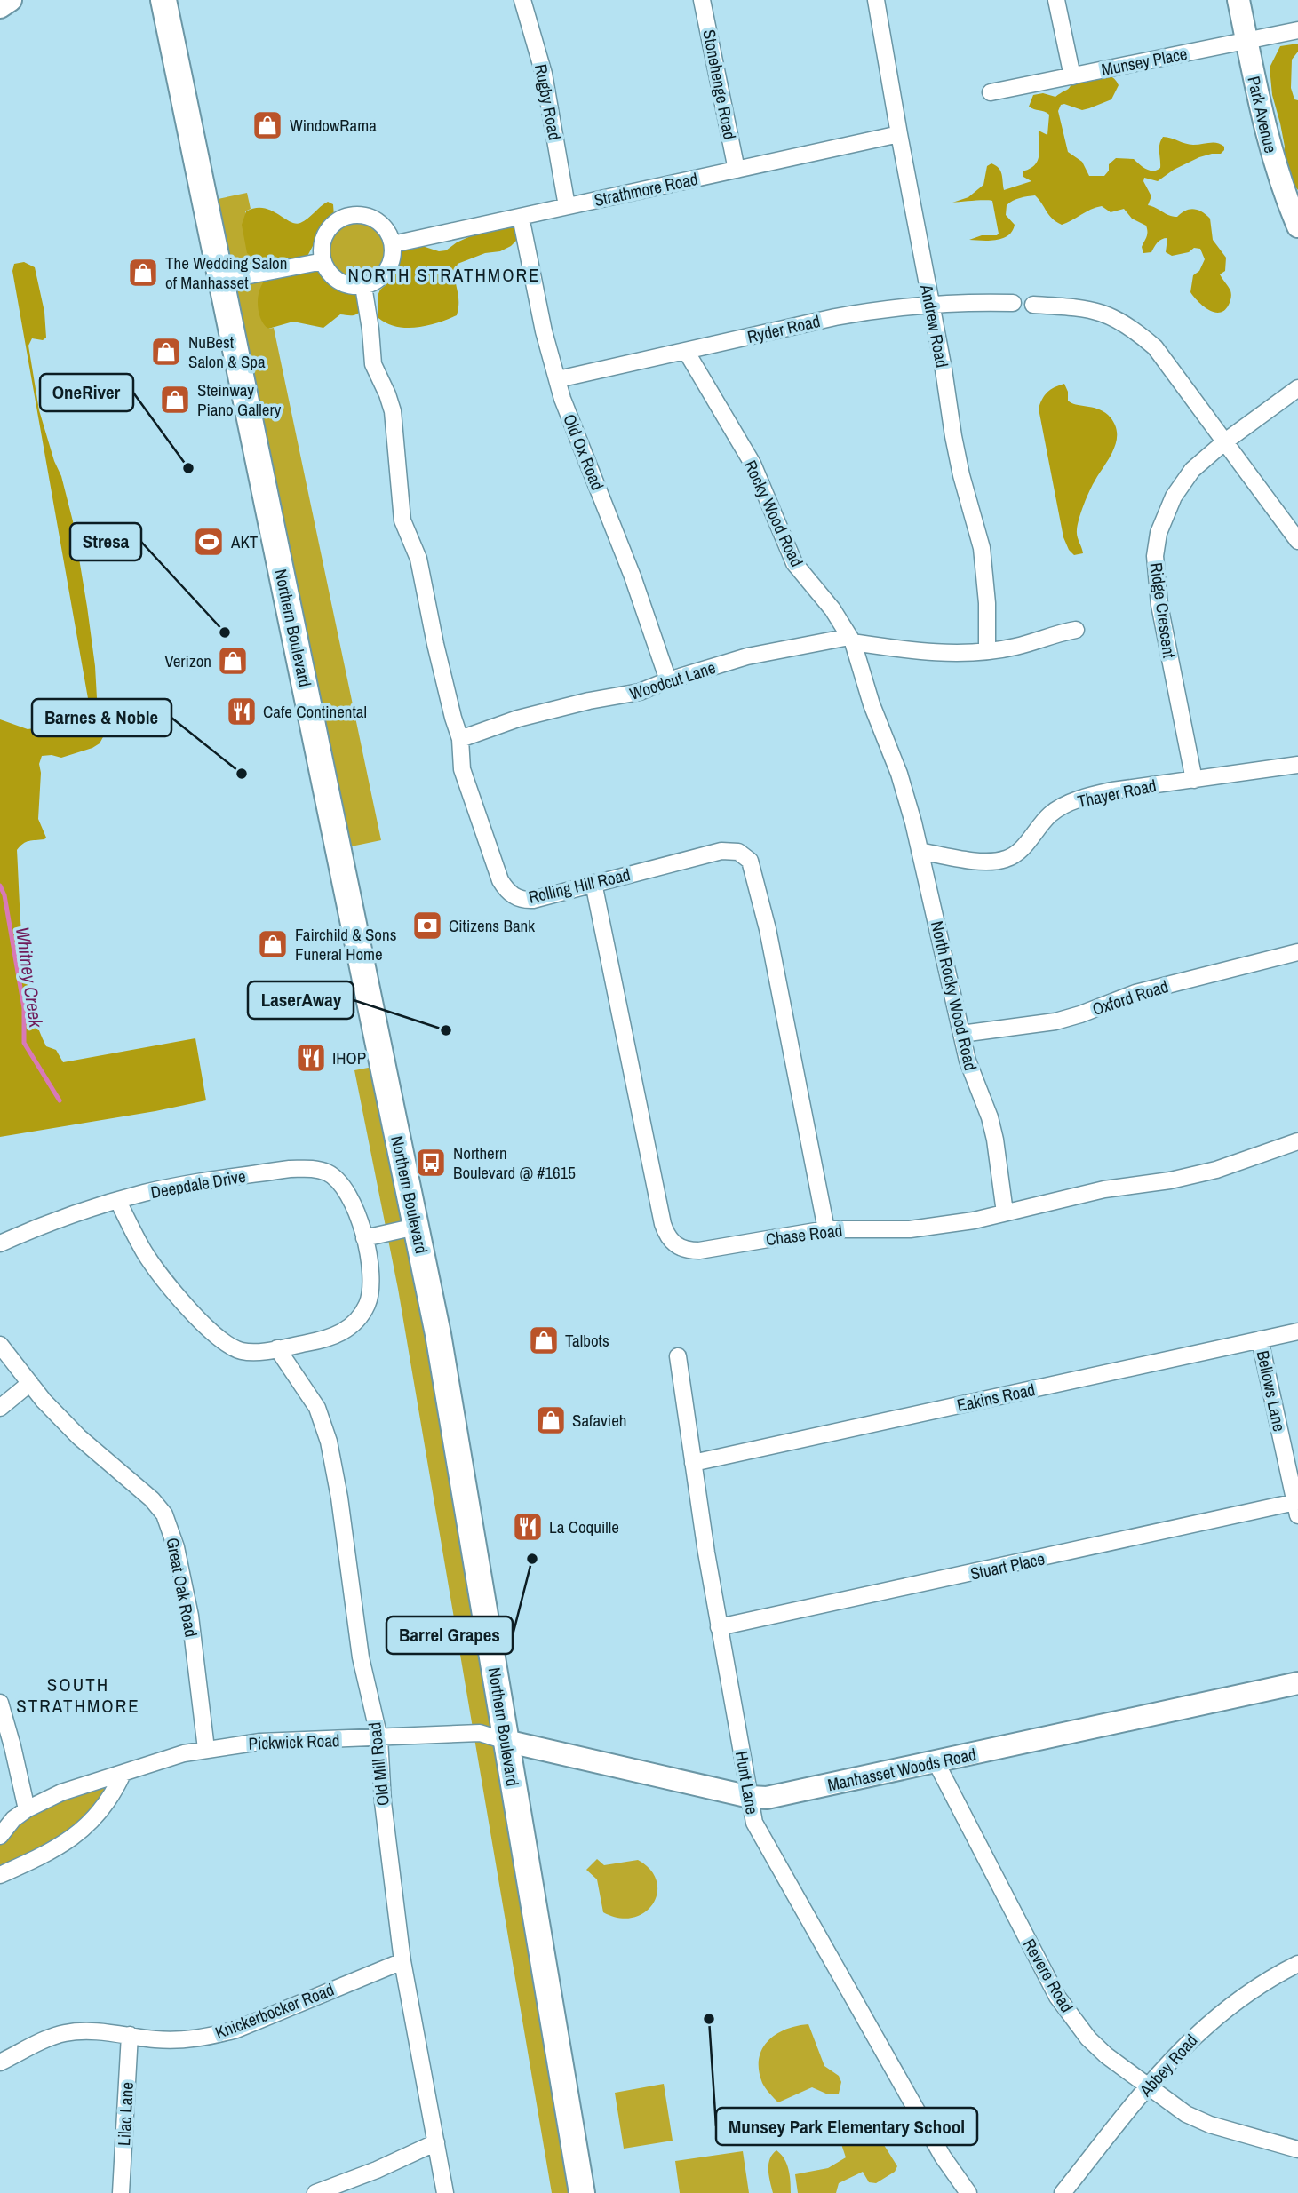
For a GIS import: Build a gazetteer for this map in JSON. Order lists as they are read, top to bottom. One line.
{"streets":{"main road":["Northern Boulevard"],"street":["Munsey Place","Stonehenge Road","Rugby Road","Park Avenue","Strathmore Road","Andrew Road","Ryder Road","Old Ox Road","Rocky Wood Road","Ridge Crescent","Woodcut Lane","Thayer Road","Rolling Hill Road","North Rocky Wood Road","Oxford Road","Deepdale Drive","Chase Road","Bellows Lane","Eakins Road","Stuart Place","Great Oak Road","Pickwick Road","Old Mill Road","Manhasset Woods Road","Hunt Lane","Revere Road","Knickerbocker Road","Abbey Road","Lilac Lane"]},"crossings":[["Munsey Place","Park Avenue"],["Stonehenge Road","Strathmore Road"],["Rugby Road","Strathmore Road"],["Strathmore Road","Andrew Road"],["Strathmore Road","Old Ox Road"],["Strathmore Road","Rolling Hill Road"],["Andrew Road","Ryder Road"],["Andrew Road","Woodcut Lane"],["Ryder Road","Old Ox Road"],["Ryder Road","Rocky Wood Road"],["Old Ox Road","Woodcut Lane"],["Rocky Wood Road","Woodcut Lane"],["Rocky Wood Road","Thayer Road"],["Rocky Wood Road","North Rocky Wood Road"],["Ridge Crescent","Thayer Road"],["Northern Boulevard","Pickwick Road"],["Northern Boulevard","Manhasset Woods Road"],["Woodcut Lane","Rolling Hill Road"],["Thayer Road","North Rocky Wood Road"],["Rolling Hill Road","Chase Road"],["North Rocky Wood Road","Oxford Road"],["North Rocky Wood Road","Chase Road"],["Deepdale Drive","Old Mill Road"],["Bellows Lane","Eakins Road"],["Bellows Lane","Stuart Place"],["Eakins Road","Hunt Lane"],["Stuart Place","Hunt Lane"],["Great Oak Road","Pickwick Road"],["Pickwick Road","Old Mill Road"],["Pickwick Road","Manhasset Woods Road"],["Old Mill Road","Knickerbocker Road"],["Manhasset Woods Road","Hunt Lane"],["Manhasset Woods Road","Revere Road"],["Revere Road","Abbey Road"],["Knickerbocker Road","Lilac Lane"]],"districts":["NORTH STRATHMORE","SOUTH STRATHMORE"],"water":["Whitney Creek"],"places":{"shop":["WindowRama","The Wedding Salon of Manhasset","NuBest Salon & Spa","Steinway Piano Gallery","Verizon","Fairchild & Sons Funeral Home","Talbots","Safavieh"],"other":["OneRiver","Stresa","Barnes & Noble","LaserAway","Barrel Grapes","Munsey Park Elementary School"],"sports":["AKT"],"restaurant":["Cafe Continental","IHOP","La Coquille"],"bank":["Citizens Bank"],"bus stop":["Northern Boulevard @ #1615"]}}
